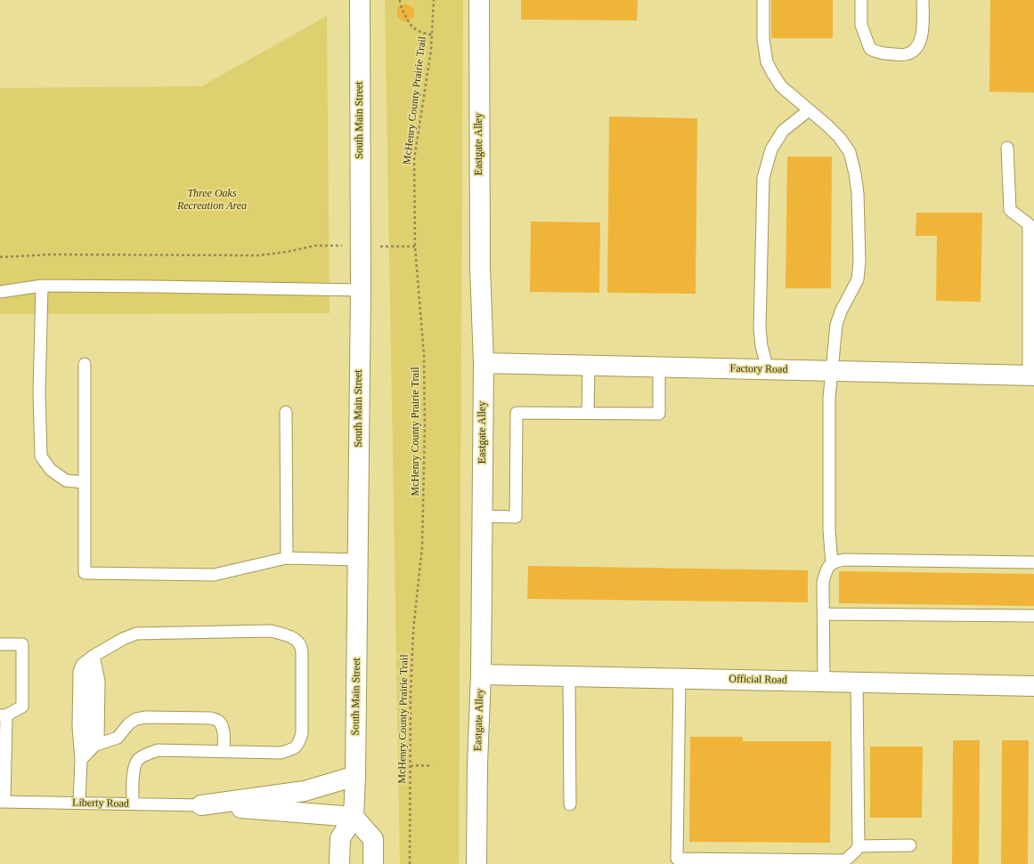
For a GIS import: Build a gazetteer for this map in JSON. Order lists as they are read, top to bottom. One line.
{"streets":{"street":["South Main Street","Eastgate Alley","Factory Road","Official Road"],"lane":["Liberty Road"],"path":["McHenry County Prairie Trail"]},"crossings":[["Eastgate Alley","Factory Road"],["Eastgate Alley","Official Road"]],"parks":["Three Oaks Recreation Area"]}
